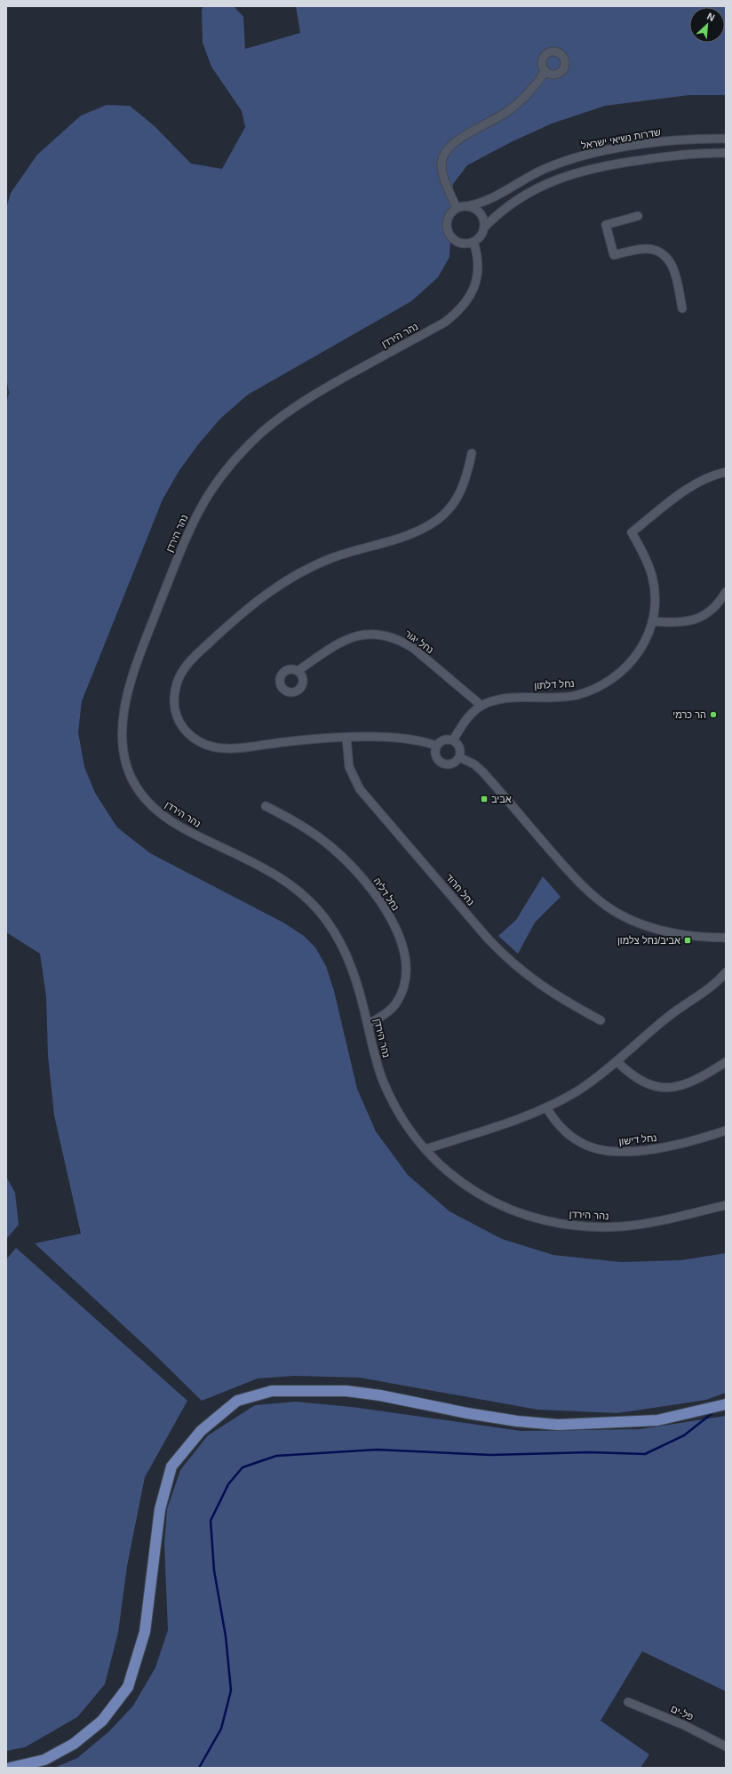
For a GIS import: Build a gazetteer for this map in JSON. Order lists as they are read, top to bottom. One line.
{"streets":{"street":["שדרות נשיאי ישראל","נהר הירדן","נחל יגור","נחל דלתון","נחל חרוד","נחל דליה","נחל דישון","פל-ים"]},"crossings":[["שדרות נשיאי ישראל","נהר הירדן"],["נהר הירדן","נחל דליה"],["נחל יגור","נחל דלתון"]],"places":{"other":["הר כרמי"],"transit":["אביב","אביב/נחל צלמון"]},"north":"top right"}
